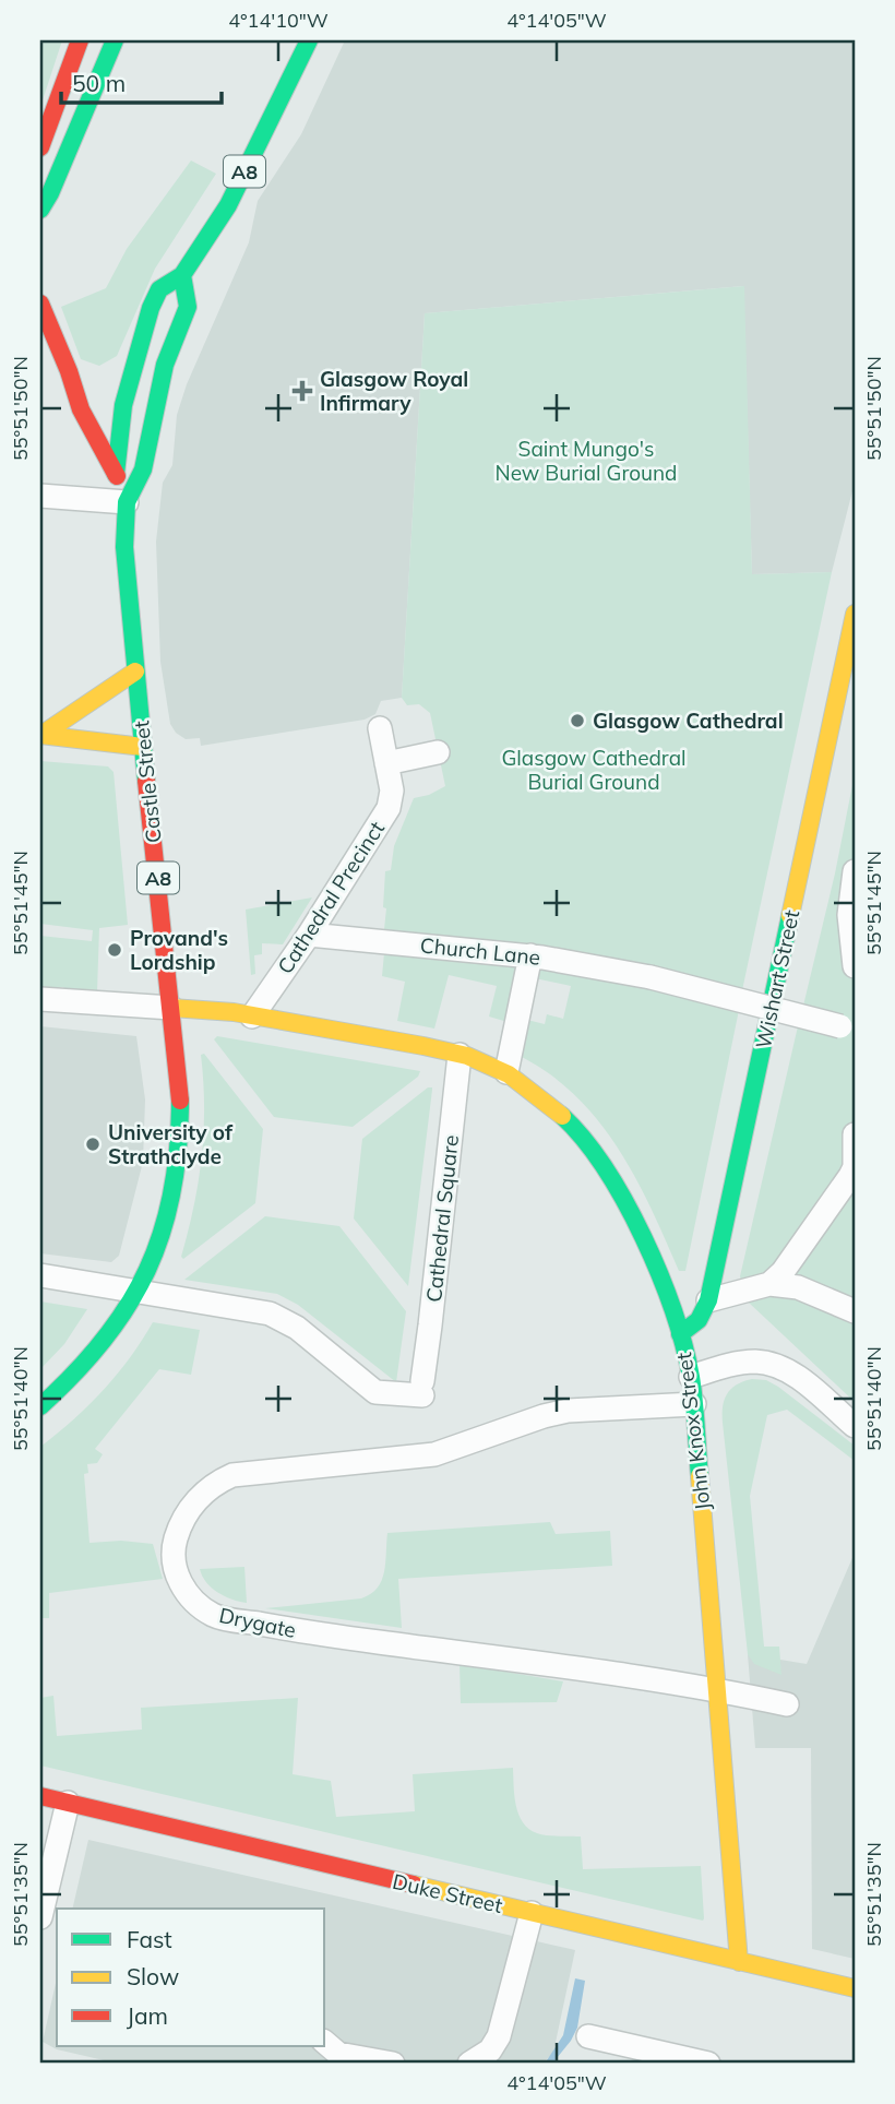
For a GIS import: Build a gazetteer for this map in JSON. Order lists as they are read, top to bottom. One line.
{"streets":{"main road":["A8","Castle Street","Wishart Street","John Knox Street","Duke Street"],"street":["Cathedral Precinct","Church Lane","Cathedral Square","Drygate"]},"crossings":[["A8","Castle Street"],["A8","Cathedral Square"],["Castle Street","Cathedral Square"],["Castle Street","John Knox Street"],["Cathedral Precinct","Church Lane"],["Cathedral Precinct","John Knox Street"],["Wishart Street","John Knox Street"],["Cathedral Square","John Knox Street"],["John Knox Street","Drygate"],["John Knox Street","Duke Street"]],"parks":["Saint Mungo's New Burial Ground","Glasgow Cathedral Burial Ground"],"places":{"health":["Glasgow Royal Infirmary"],"other":["Glasgow Cathedral","Provand's Lordship","University of Strathclyde"]},"legend":["Fast","Slow","Jam"],"scale_bar":"50 m","coordinates":["4°14'10\"W","4°14'05\"W","55°51'50\"N","55°51'45\"N","55°51'40\"N","55°51'35\"N"]}
